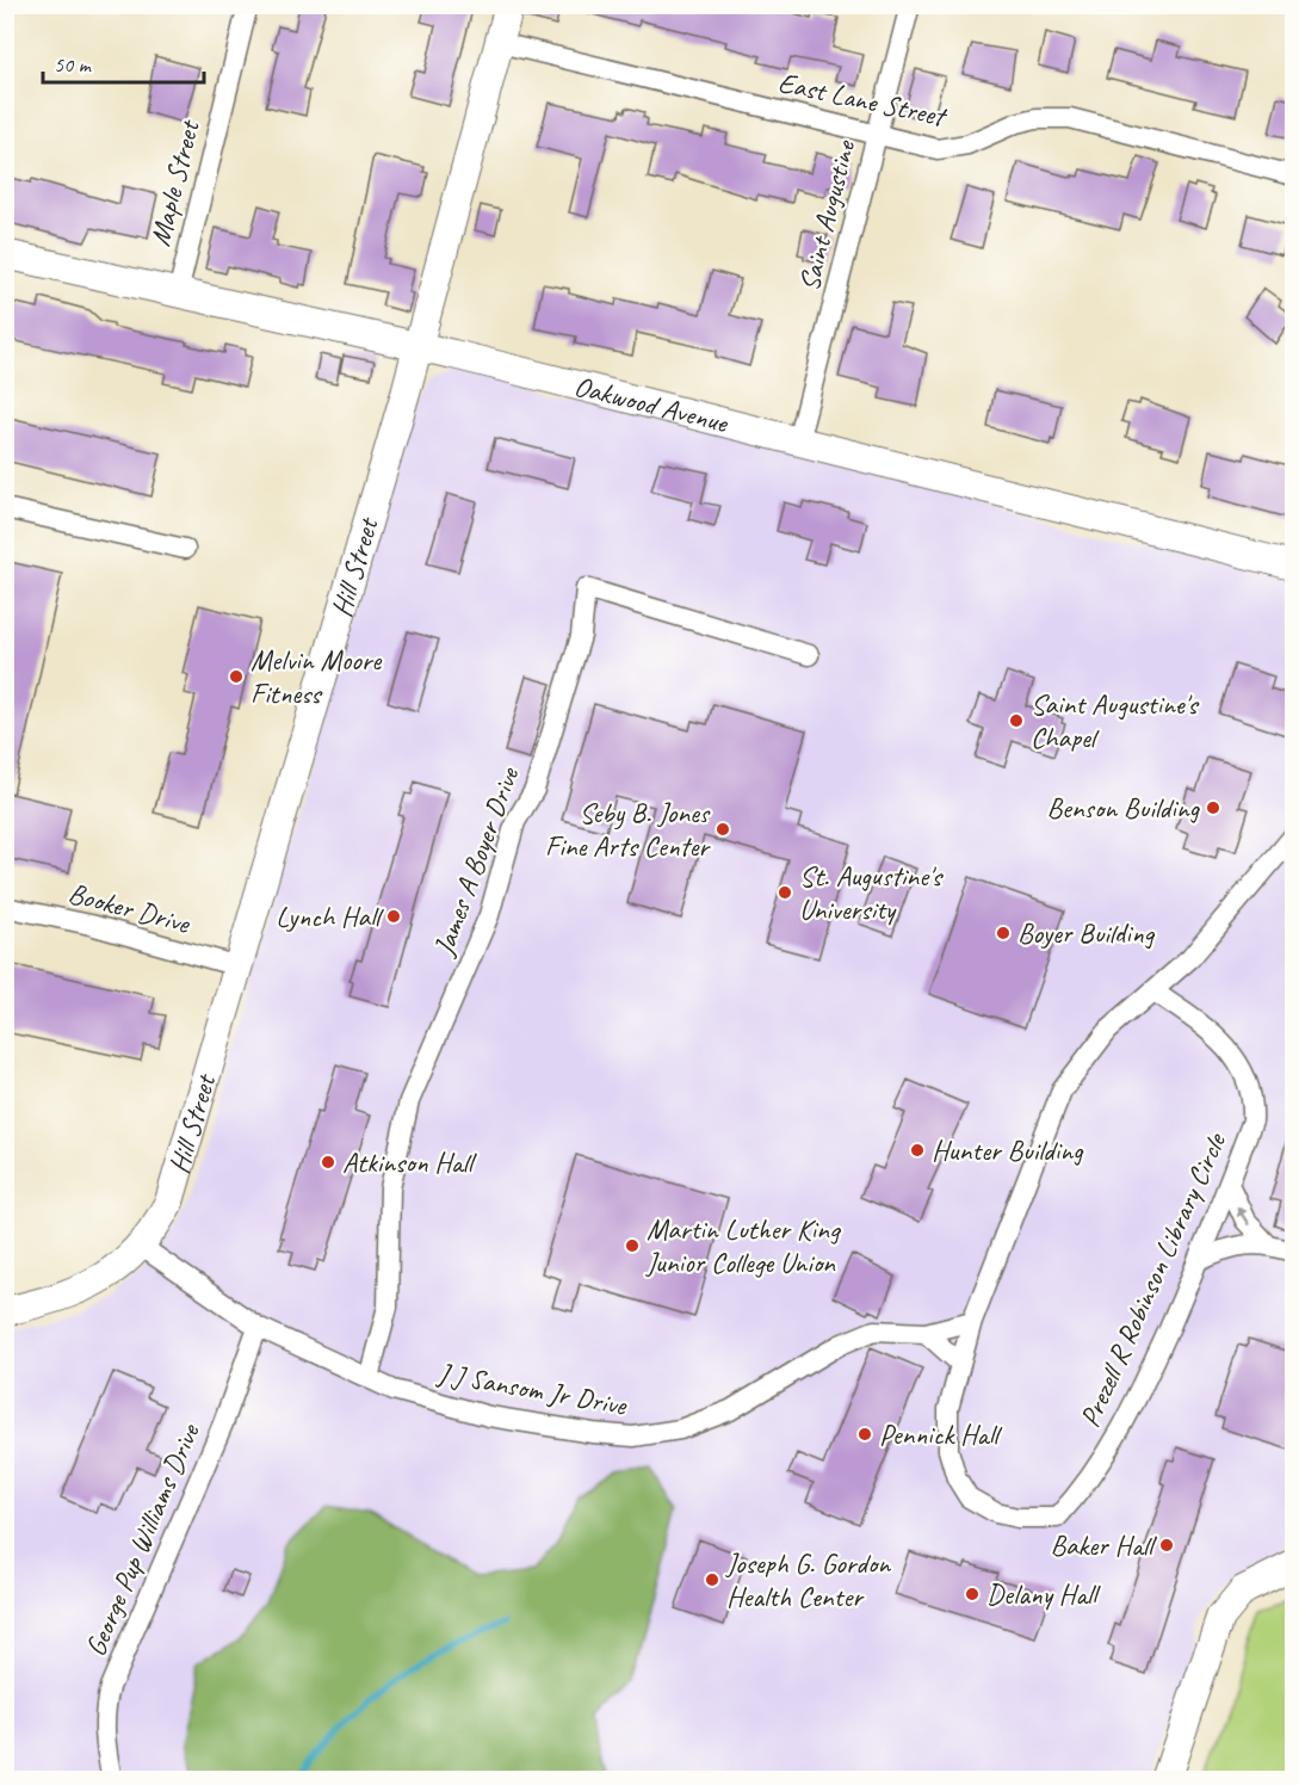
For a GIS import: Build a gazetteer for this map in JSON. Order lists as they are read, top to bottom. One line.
{"streets":{"street":["East Lane Street","Maple Street","Saint Augustine","Oakwood Avenue","Hill Street","James A Boyer Drive","Booker Drive","Prezell R Robinson Library Circle","J J Sansom Jr Drive","George Pup Williams Drive"]},"crossings":[["East Lane Street","Saint Augustine"],["East Lane Street","Hill Street"],["Maple Street","Oakwood Avenue"],["Saint Augustine","Oakwood Avenue"],["Oakwood Avenue","Hill Street"],["Hill Street","Booker Drive"],["Hill Street","J J Sansom Jr Drive"],["James A Boyer Drive","J J Sansom Jr Drive"],["Prezell R Robinson Library Circle","J J Sansom Jr Drive"],["J J Sansom Jr Drive","George Pup Williams Drive"]],"places":["Melvin Moore Fitness","Saint Augustine's Chapel","Benson Building","Seby B. Jones Fine Arts Center","St. Augustine's University","Lynch Hall","Boyer Building","Hunter Building","Atkinson Hall","Martin Luther King Junior College Union","Pennick Hall","Baker Hall","Joseph G. Gordon Health Center","Delany Hall"],"scale_bar":"50 m"}
